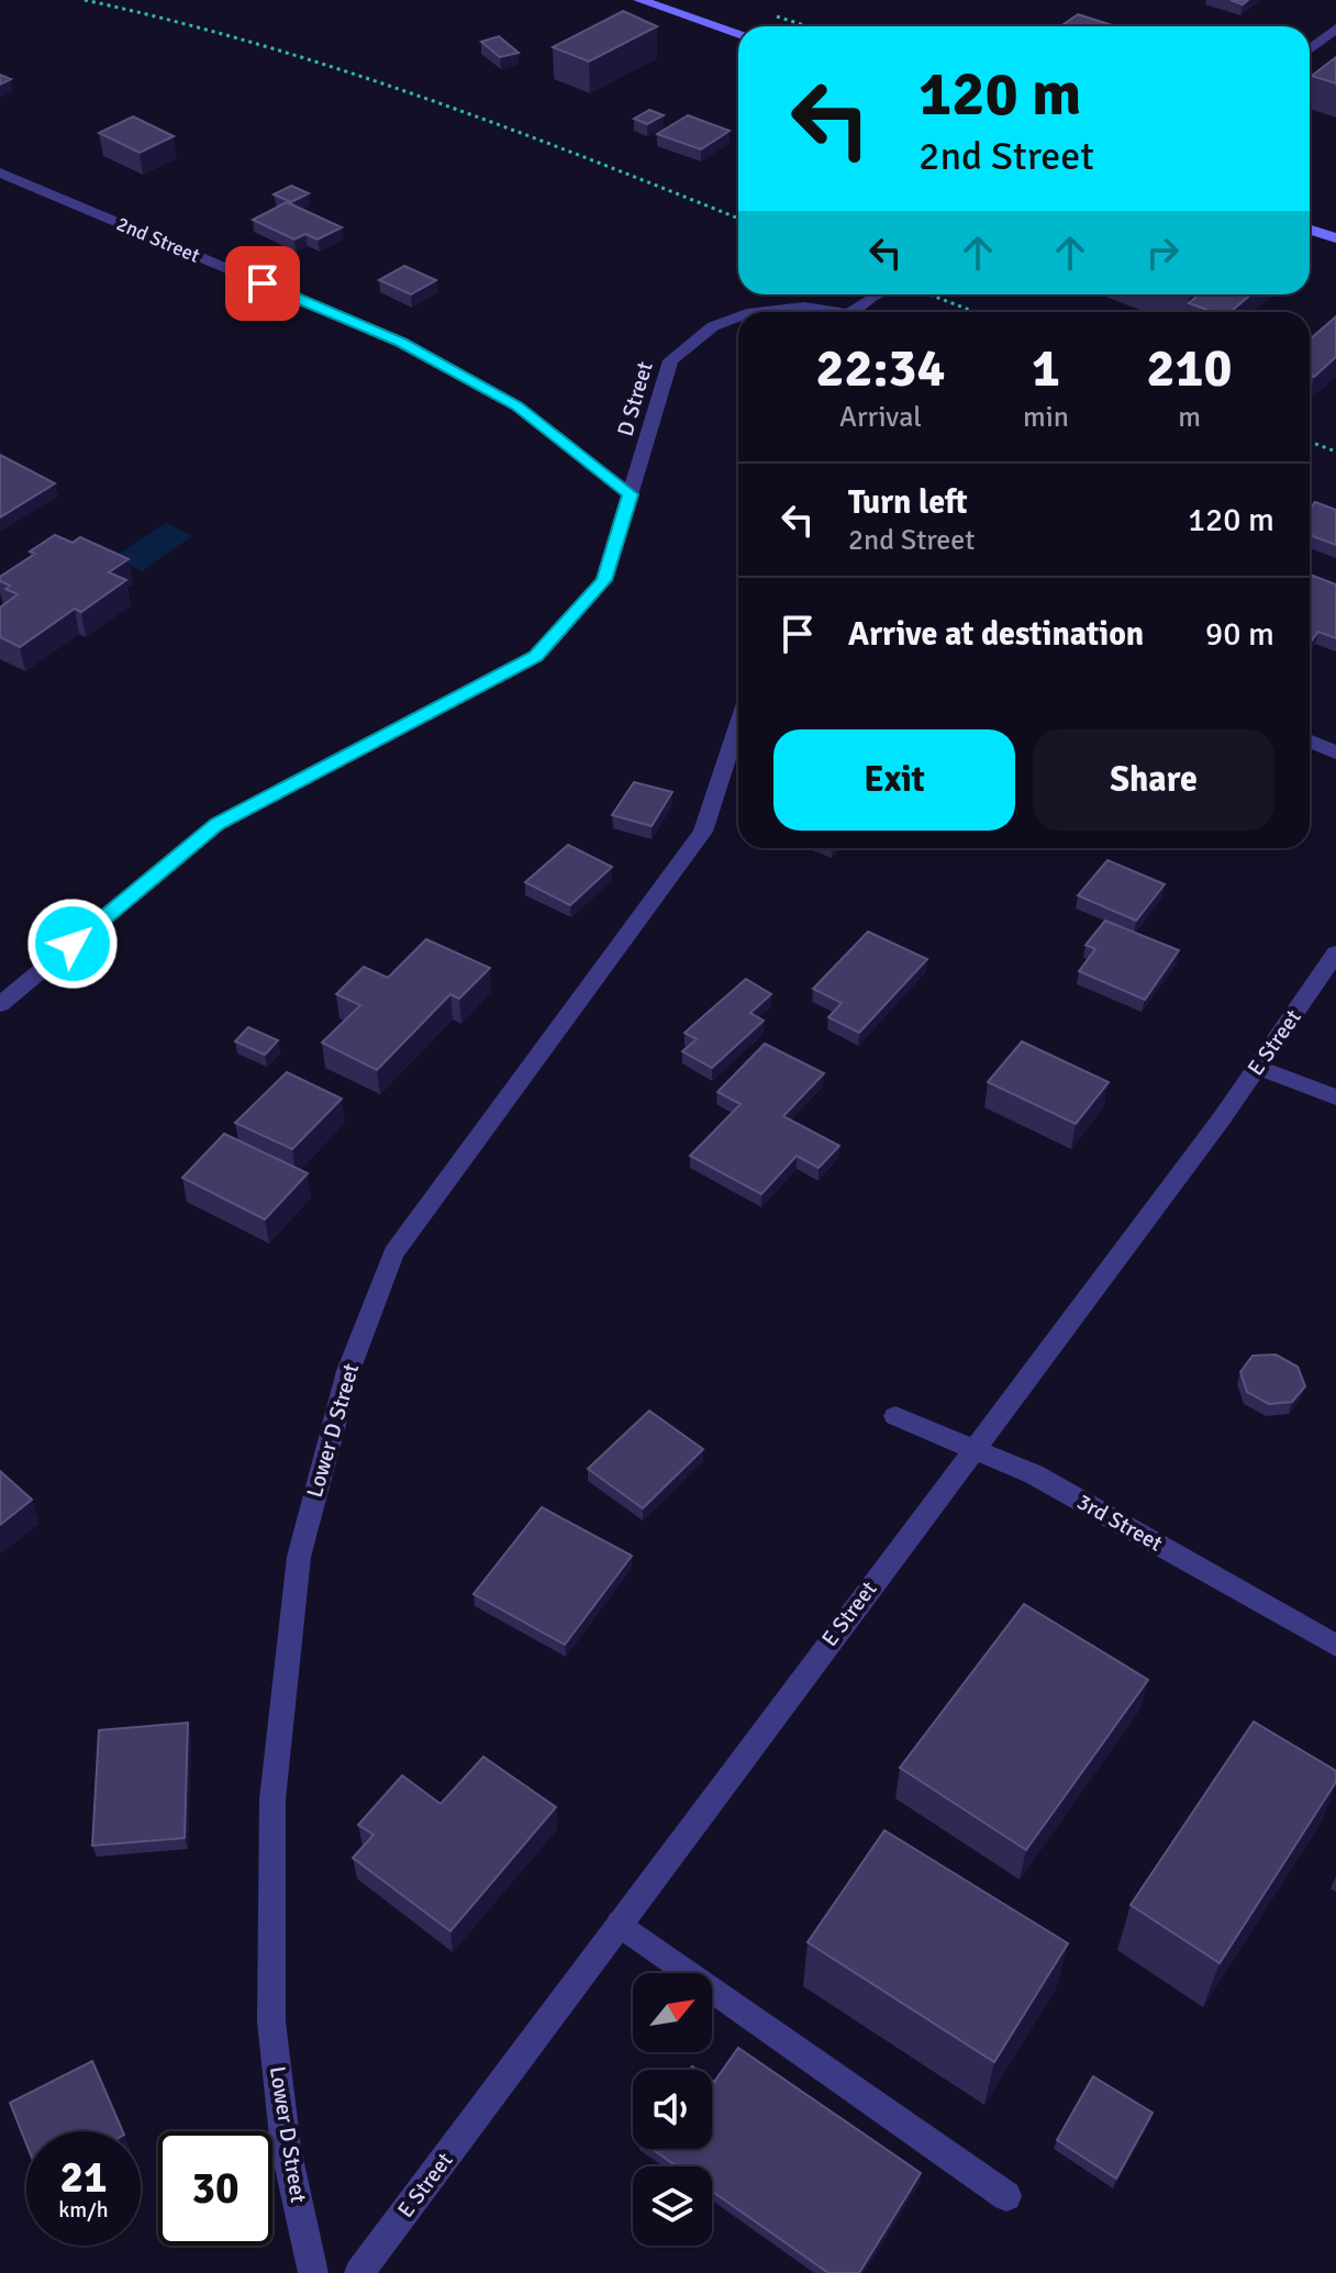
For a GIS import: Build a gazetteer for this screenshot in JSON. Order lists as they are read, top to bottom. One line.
{"streets":{"street":["2nd Street","D Street","E Street","Lower D Street","3rd Street"]},"crossings":[["2nd Street","D Street"],["E Street","3rd Street"]],"north":"top right","page":{"turn":["120 m","2nd Street"],"eta":["22:34","Arrival","1","min","210","m"],"list":[{"name":"Turn left","note":"2nd Street","value":"120 m"},{"name":"Arrive at destination","value":"90 m"}],"buttons":["Exit","Share"],"speed":"21 km/h","limit":"30"}}
